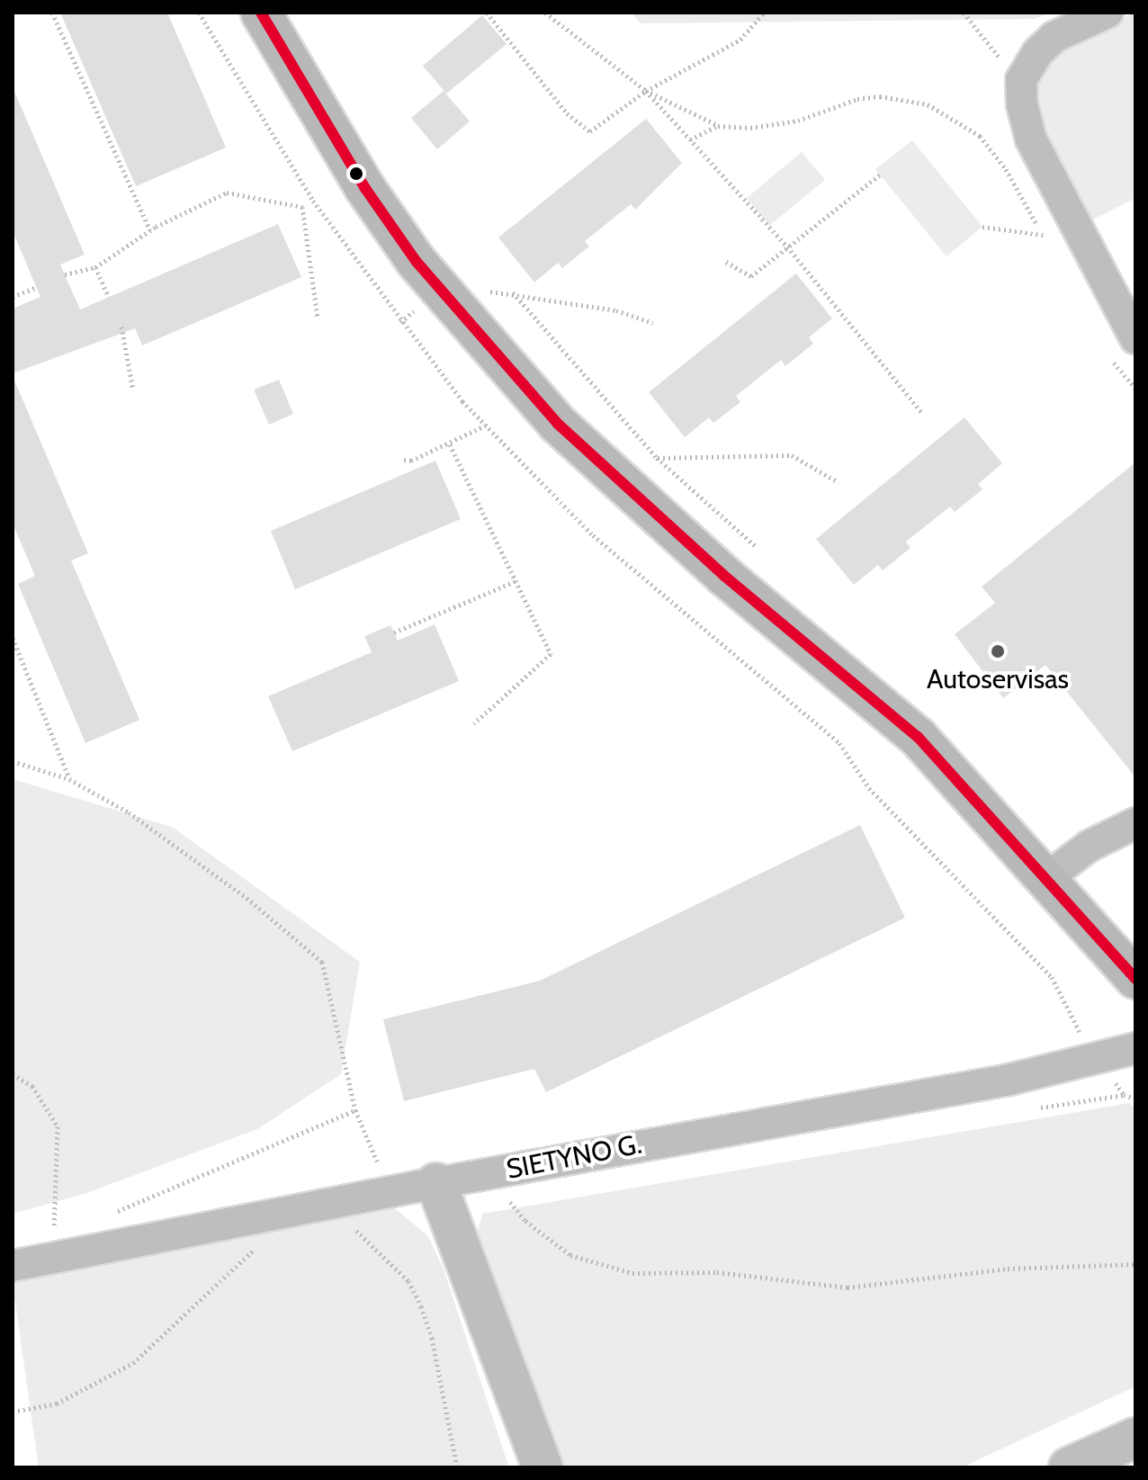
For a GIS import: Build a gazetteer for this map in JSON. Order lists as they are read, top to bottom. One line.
{"streets":{"street":["SIETYNO G."]},"places":["Autoservisas"]}
